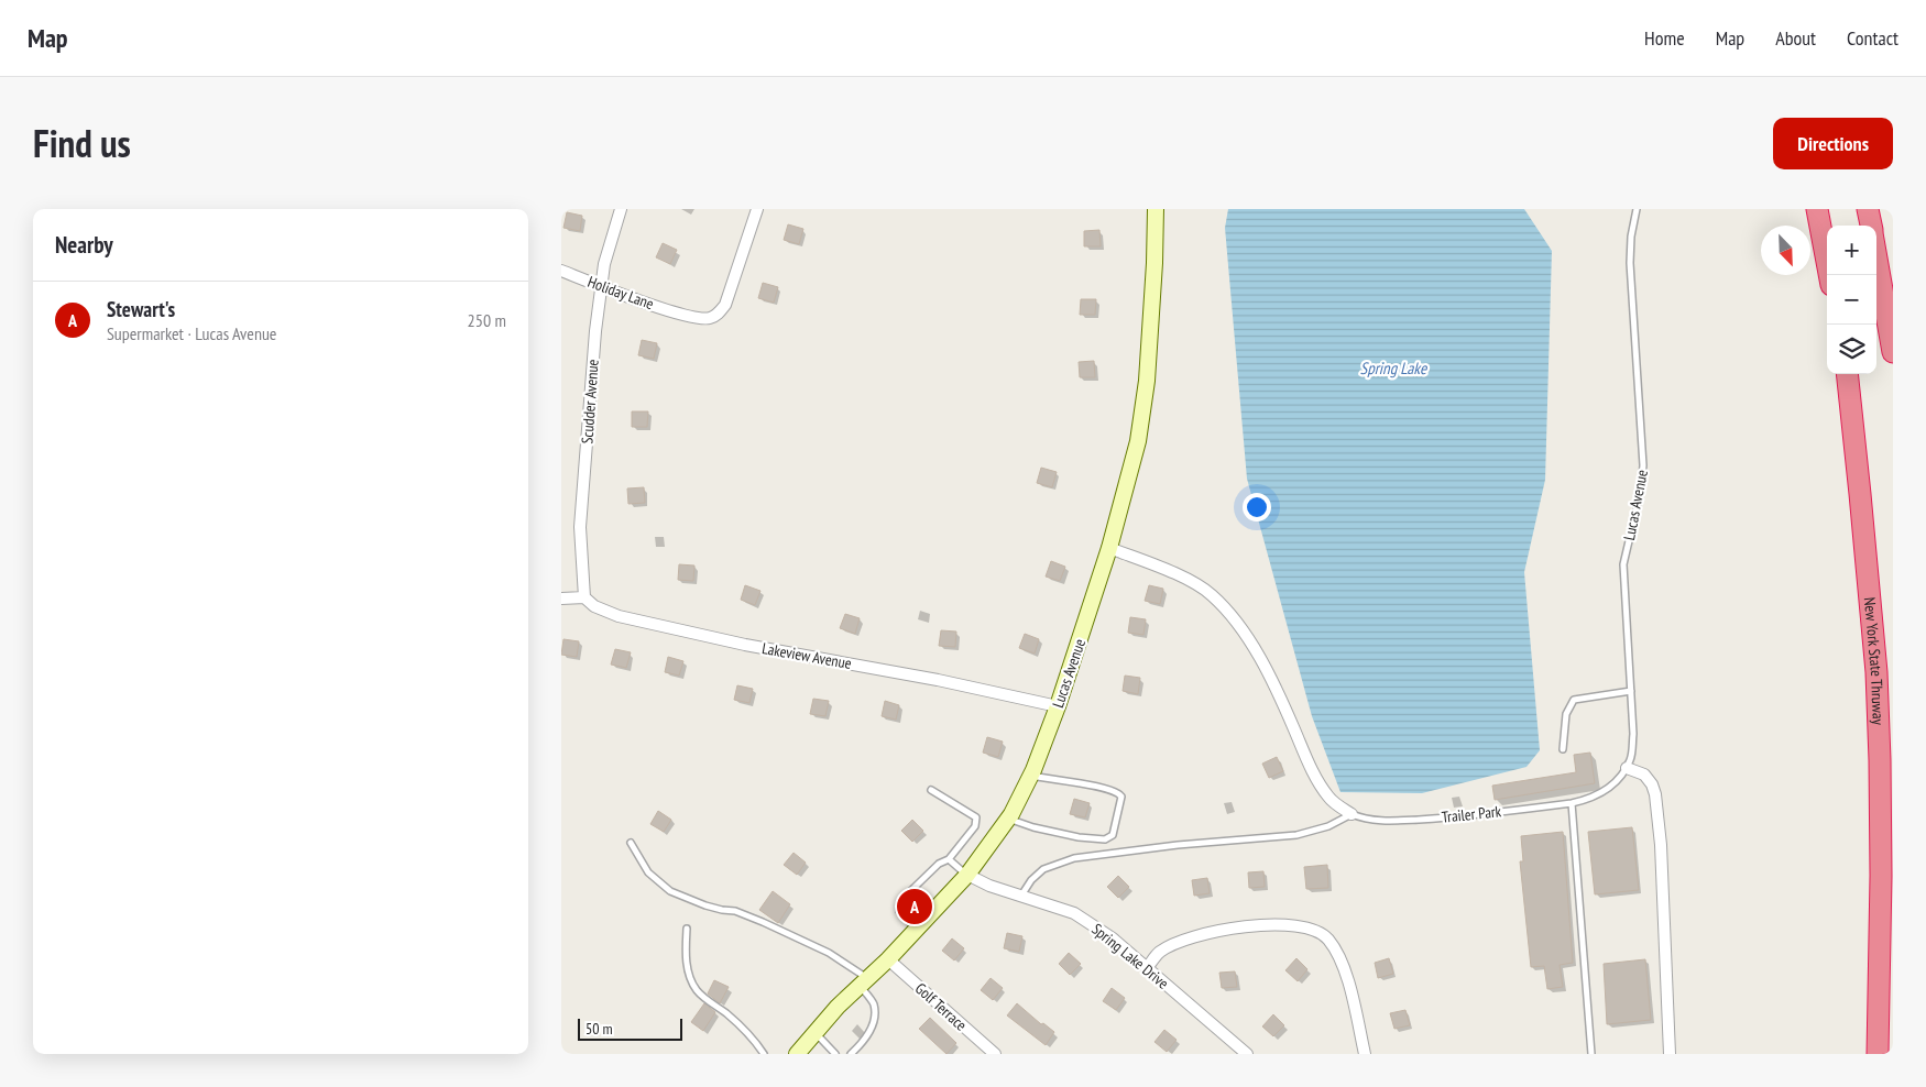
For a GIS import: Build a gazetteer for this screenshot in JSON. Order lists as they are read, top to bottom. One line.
{"streets":{"highway":["New York State Thruway"],"street":["Holiday Lane","Scudder Avenue","Lucas Avenue","Lakeview Avenue","Spring Lake Drive","Golf Terrace"],"lane":["Trailer Park"]},"crossings":[["Holiday Lane","Scudder Avenue"],["Scudder Avenue","Lakeview Avenue"],["Lucas Avenue","Lakeview Avenue"],["Lucas Avenue","Trailer Park"],["Lucas Avenue","Spring Lake Drive"],["Lucas Avenue","Golf Terrace"]],"water":["Spring Lake"],"scale_bar":"50 m","north":"bottom right","page":{"header":"Map","nav":["Home","Map","About","Contact"],"title":"Find us","buttons":"Directions","heading":"Nearby","map_buttons":["+","−"],"list":[{"mark":"A","name":"Stewart's","note":"Supermarket · Lucas Avenue","value":"250 m"}],"pins":"A","scale":"50 m"}}
